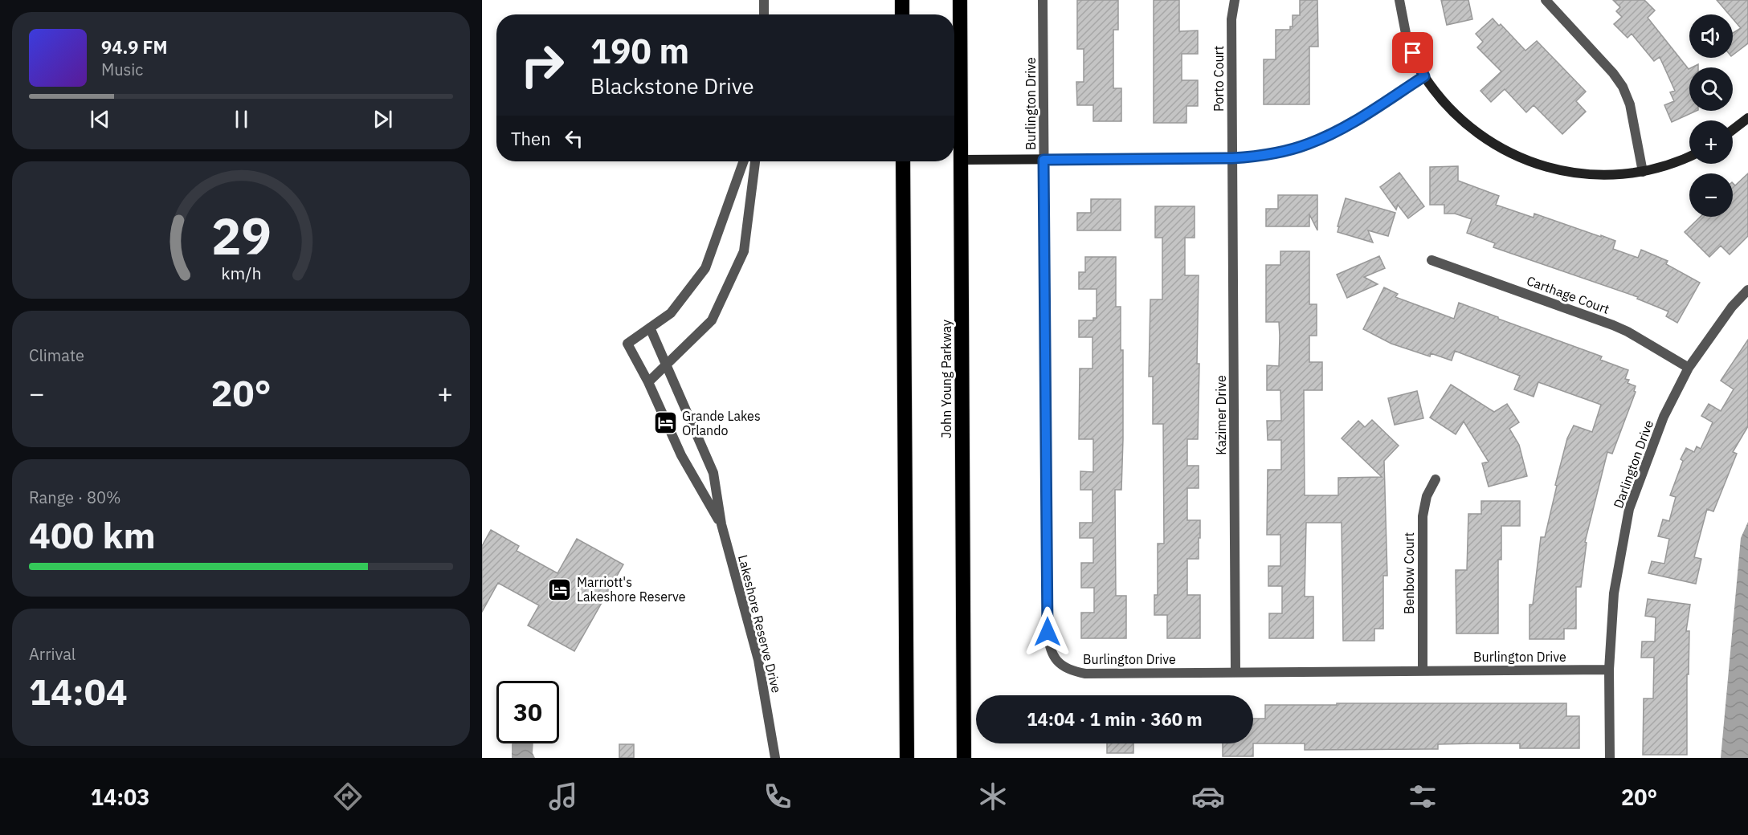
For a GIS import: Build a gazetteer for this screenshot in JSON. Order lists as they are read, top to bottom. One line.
{"streets":{"highway":["John Young Parkway"],"street":["Porto Court","Burlington Drive","Carthage Court","Kazimer Drive","Darlington Drive","Benbow Court","Lakeshore Reserve Drive"]},"crossings":[["Porto Court","Kazimer Drive"],["Burlington Drive","Kazimer Drive"],["Burlington Drive","Darlington Drive"],["Burlington Drive","Benbow Court"],["Carthage Court","Darlington Drive"]],"places":{"hotel":["Grande Lakes Orlando","Marriott's Lakeshore Reserve"]},"page":{"map_buttons":["+","−"],"turn":["190 m","Blackstone Drive"],"song":["94.9 FM","Music"],"then":"Then","tile":["Climate",["Range · 80%","400 km"],["Arrival","14:04"]],"heat":["−","20°","+"],"limit":"30","trip":"14:04 · 1 min · 360 m","tabs":["14:03","20°"],"gauge":["29","km/h"]}}
